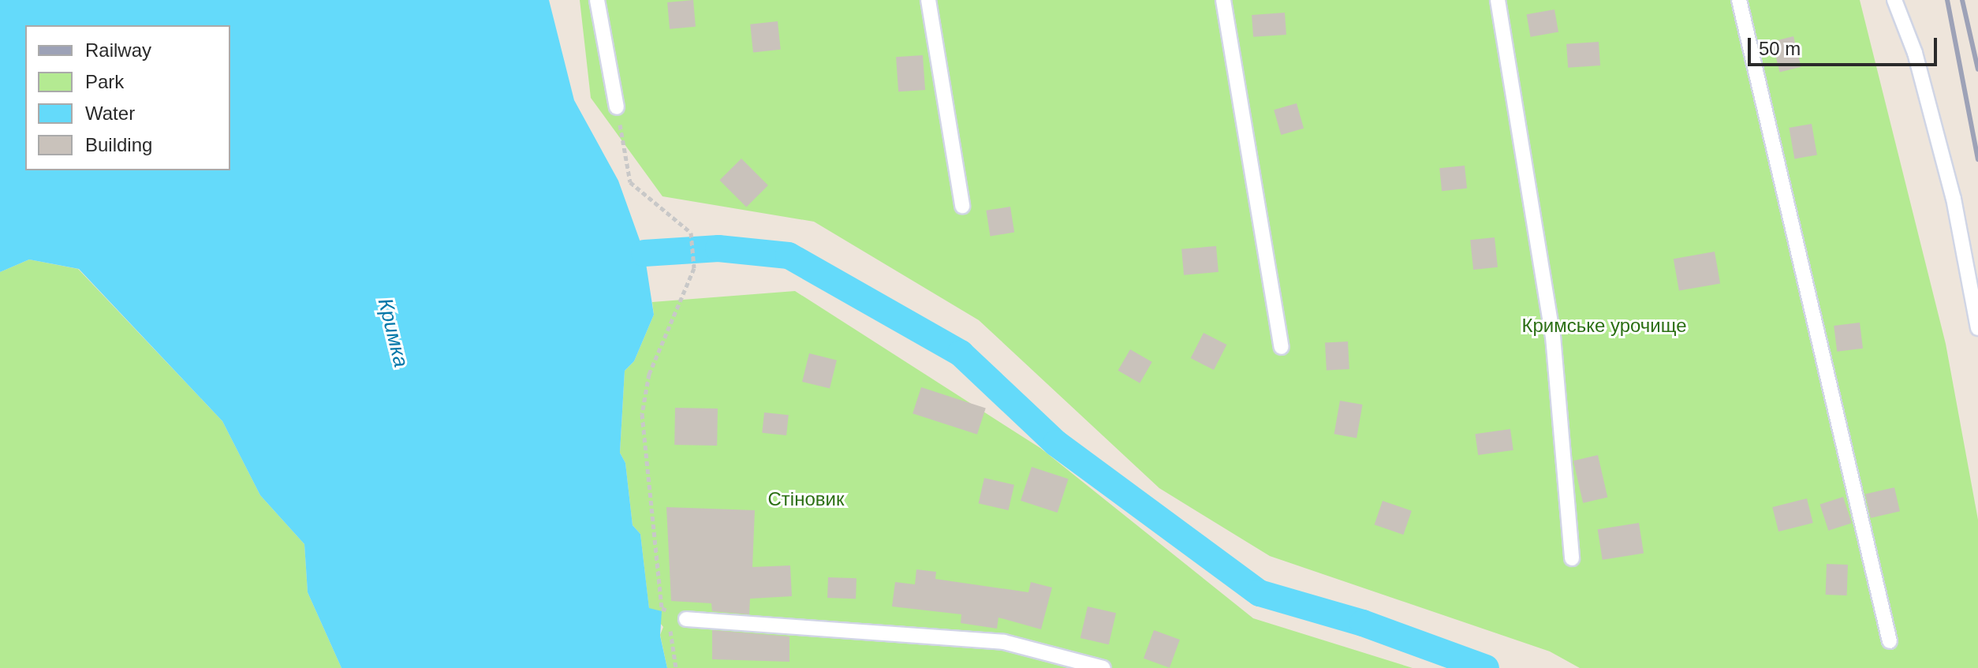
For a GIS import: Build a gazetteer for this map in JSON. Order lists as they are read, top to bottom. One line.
{"water":["Кримка"],"parks":["Кримське урочище","Стіновик"],"legend":["Railway","Park","Water","Building"],"scale_bar":"50 m"}
